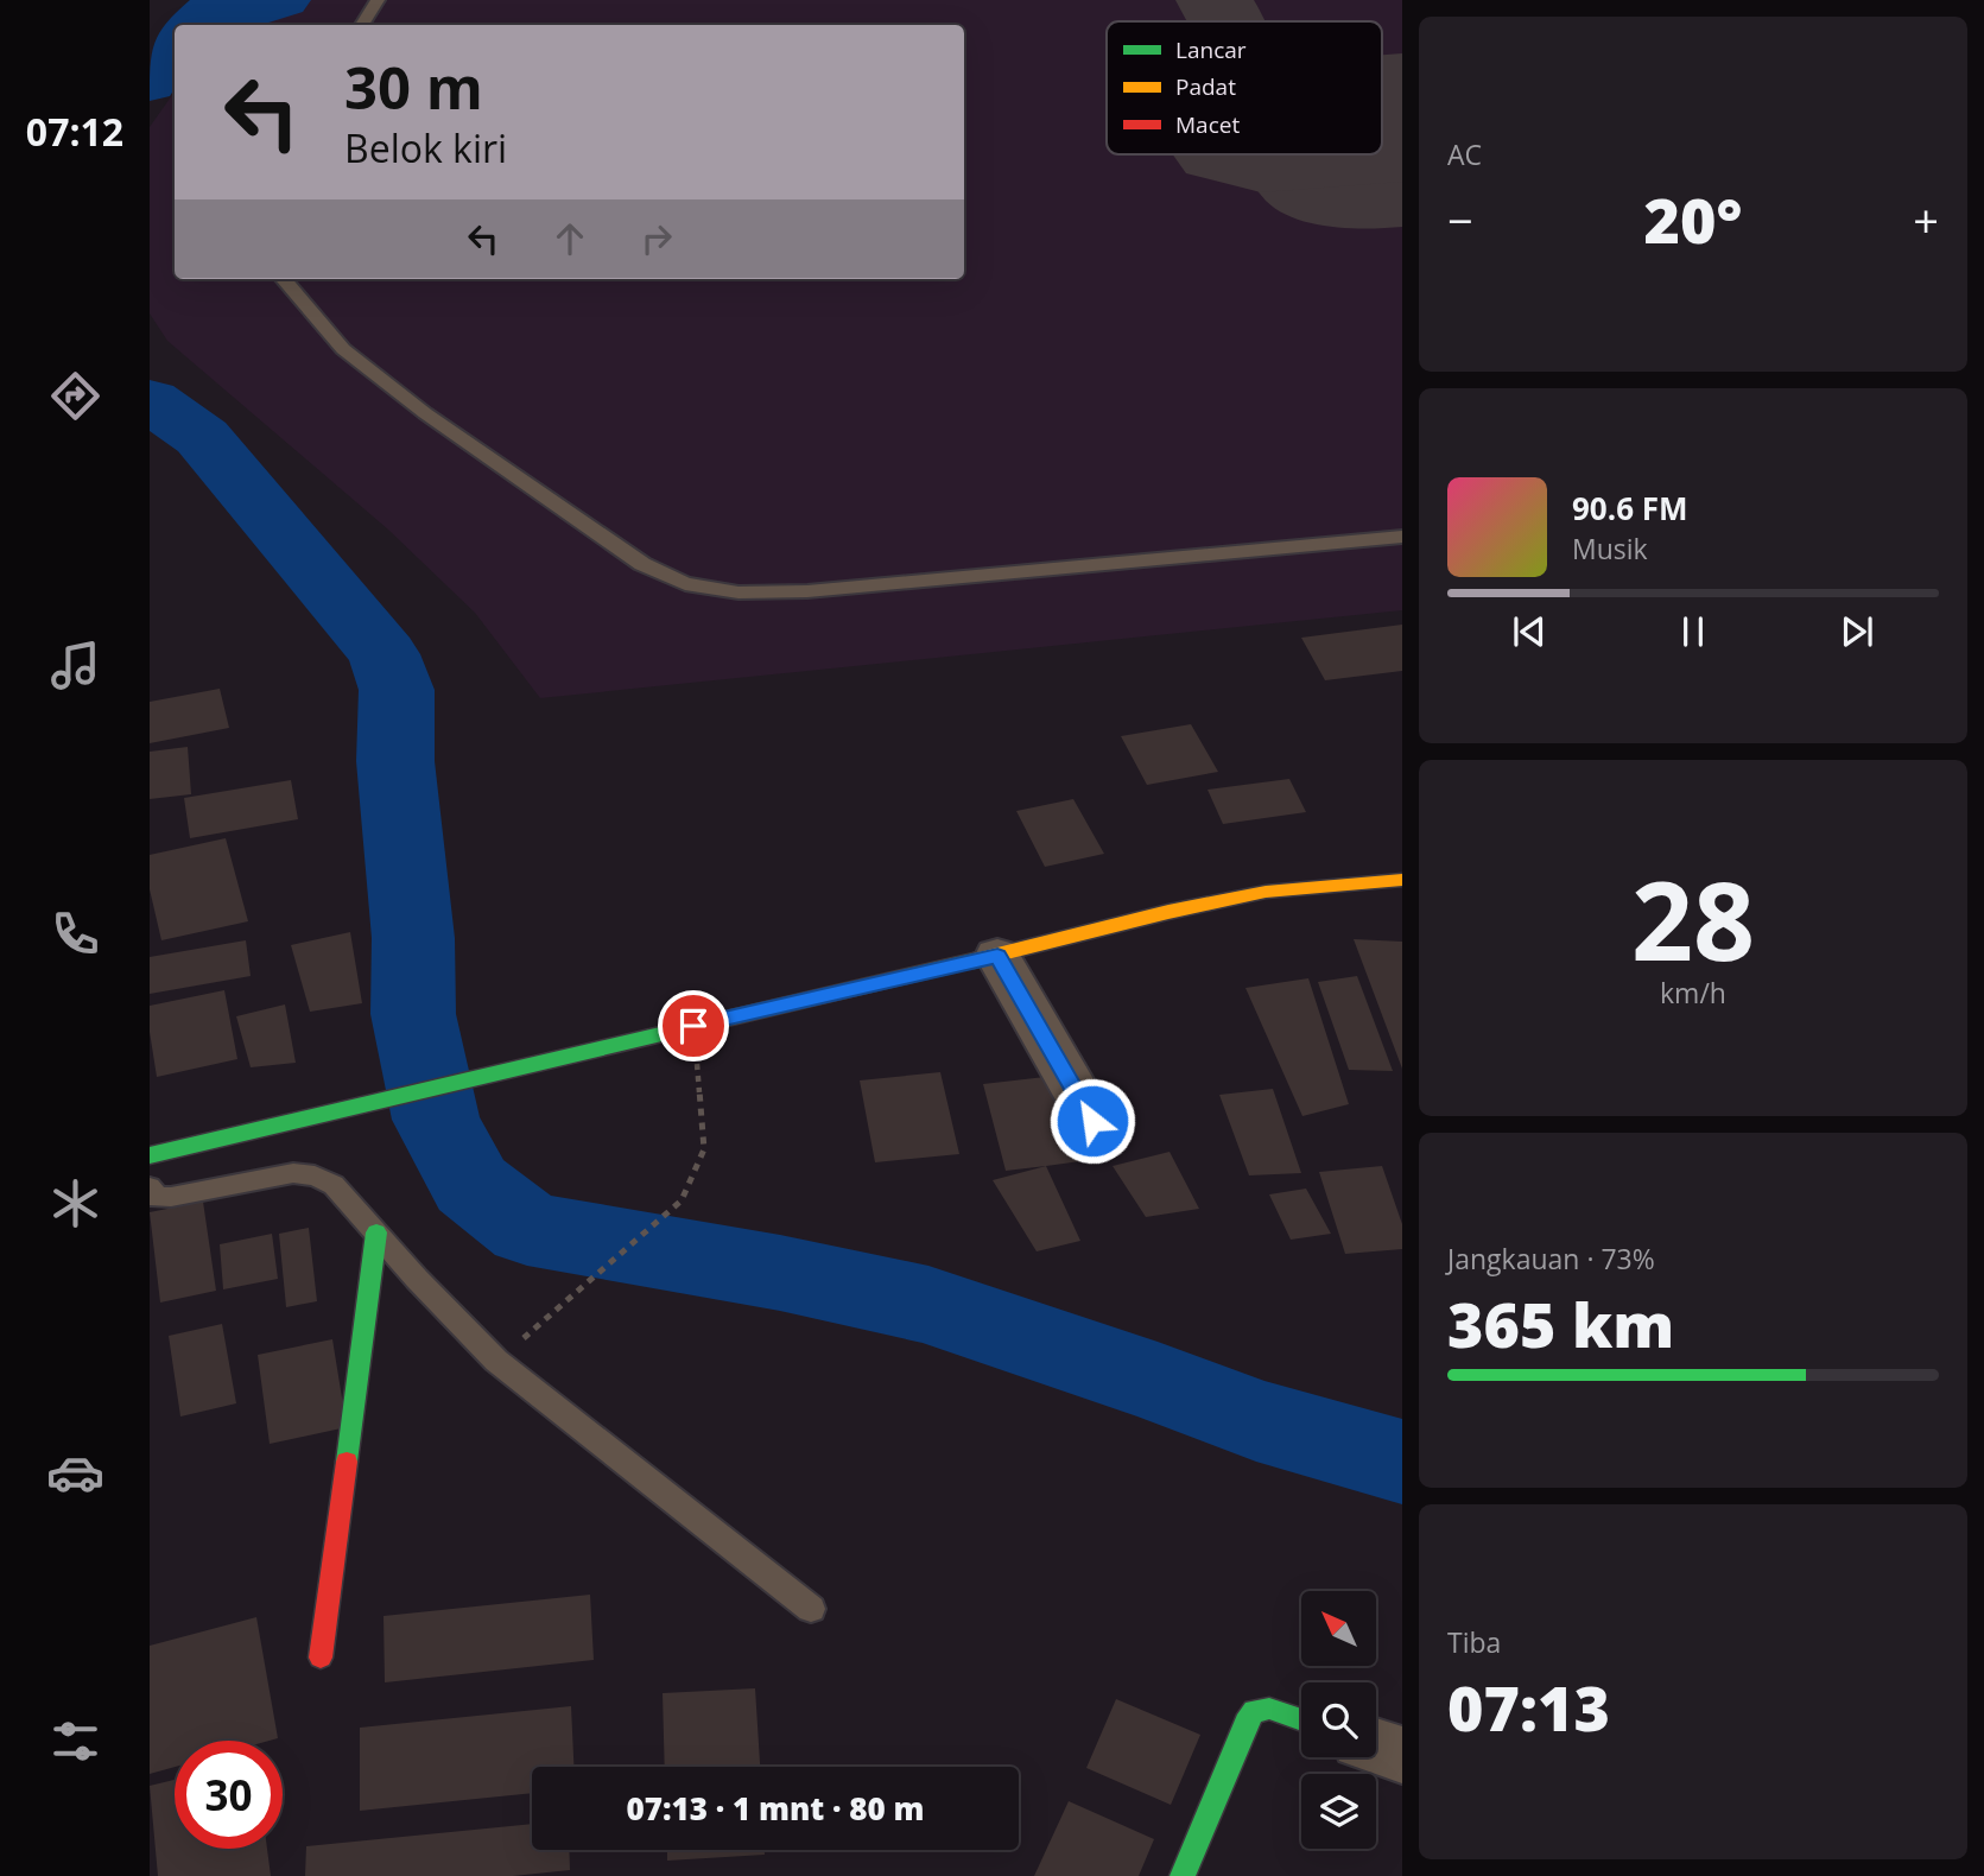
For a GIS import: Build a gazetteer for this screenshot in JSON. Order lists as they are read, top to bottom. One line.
{"legend":["Lancar","Padat","Macet"],"north":"top left","page":{"tabs":"07:12","tile":["AC",["28","km/h"],["Jangkauan · 73%","365 km"],["Tiba","07:13"]],"turn":["30 m","Belok kiri"],"heat":["−","20°","+"],"song":["90.6 FM","Musik"],"limit":"30","trip":"07:13 · 1 mnt · 80 m"}}
